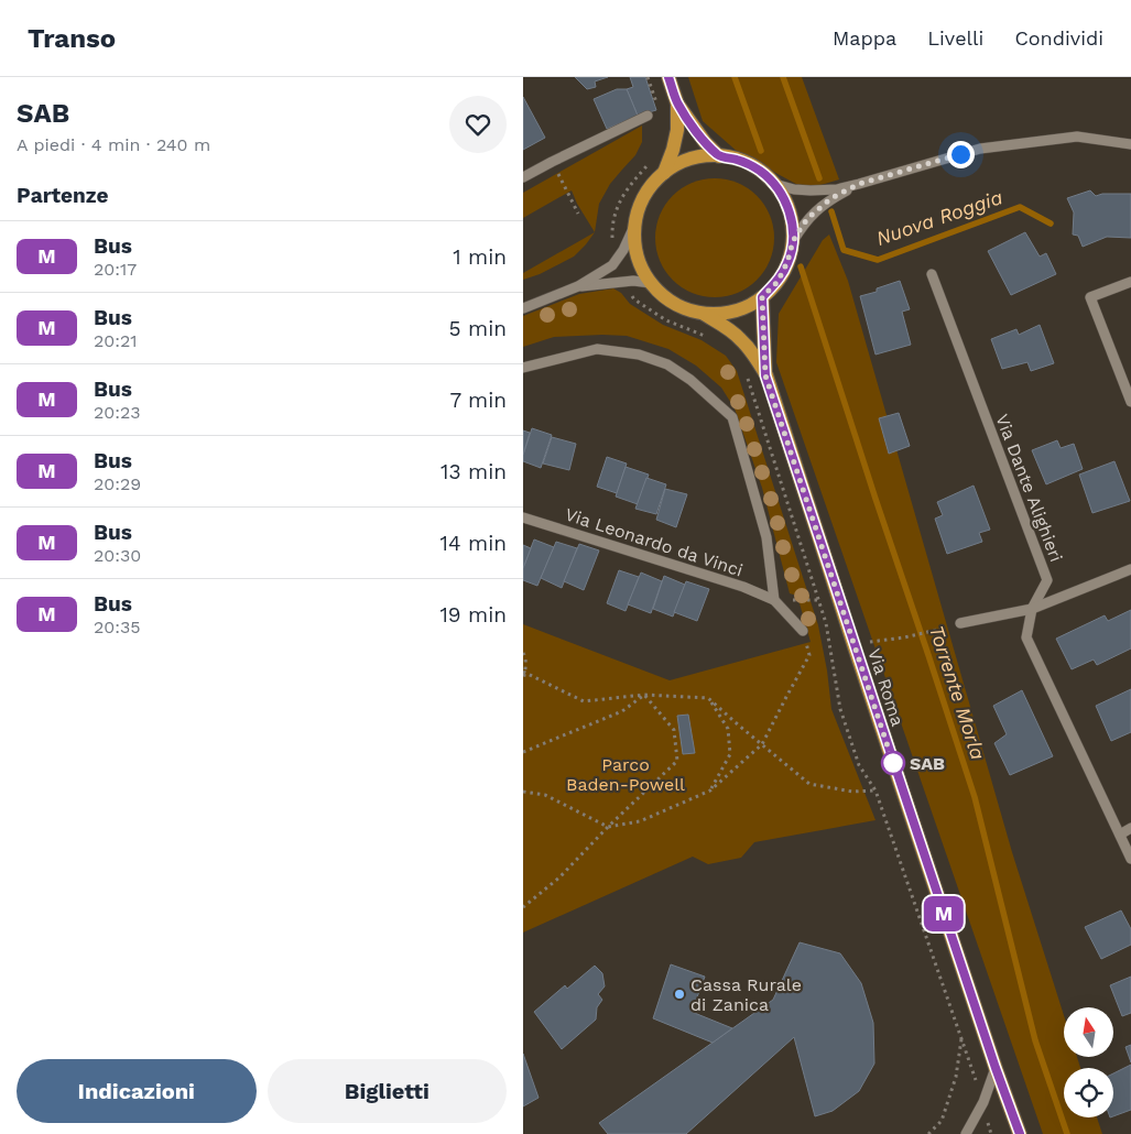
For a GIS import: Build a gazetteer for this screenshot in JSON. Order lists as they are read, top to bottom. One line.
{"streets":{"main road":["Via Roma"],"street":["Via Dante Alighieri","Via Leonardo da Vinci"]},"water":["Nuova Roggia","Torrente Morla"],"parks":["Parco Baden-Powell"],"places":["SAB","Cassa Rurale di Zanica"],"lines":["bus line M"],"north":"top","page":{"header":"Transo","nav":["Mappa","Livelli","Condividi"],"heading":[["SAB","A piedi · 4 min · 240 m"],"Partenze"],"on_map":"M","list":[{"mark":"M","name":"Bus","note":"20:17","value":"1 min"},{"mark":"M","name":"Bus","note":"20:21","value":"5 min"},{"mark":"M","name":"Bus","note":"20:23","value":"7 min"},{"mark":"M","name":"Bus","note":"20:29","value":"13 min"},{"mark":"M","name":"Bus","note":"20:30","value":"14 min"},{"mark":"M","name":"Bus","note":"20:35","value":"19 min"}],"buttons":["Indicazioni","Biglietti"]}}
